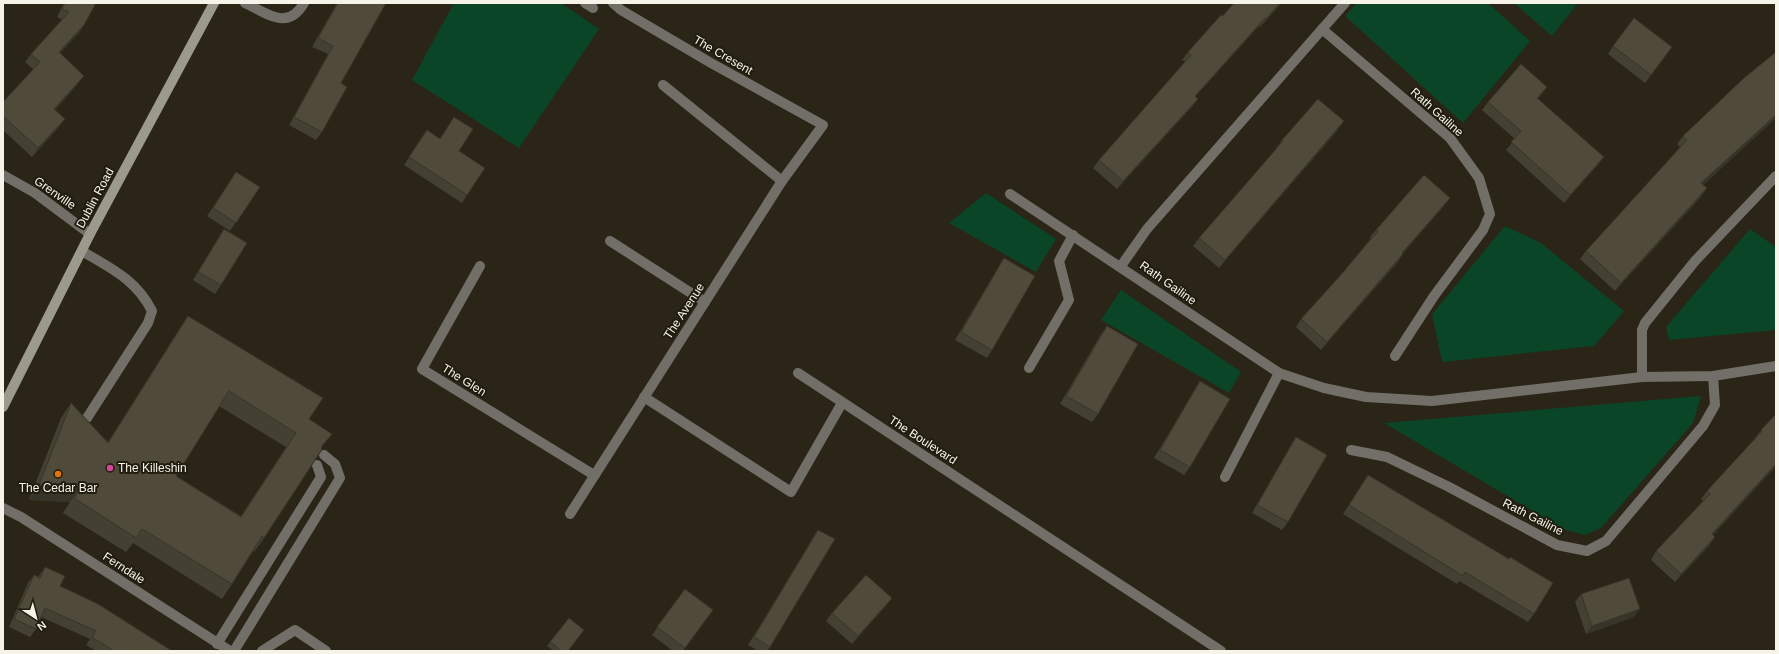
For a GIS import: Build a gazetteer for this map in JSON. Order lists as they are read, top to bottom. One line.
{"streets":{"main road":["Dublin Road"],"street":["The Cresent","Rath Gailine","Grenville","The Avenue","The Glen","The Boulevard","Ferndale"]},"crossings":[["The Cresent","The Avenue"],["Grenville","Dublin Road"],["The Avenue","The Glen"]],"places":["The Killeshin","The Cedar Bar"],"north":"bottom right"}
